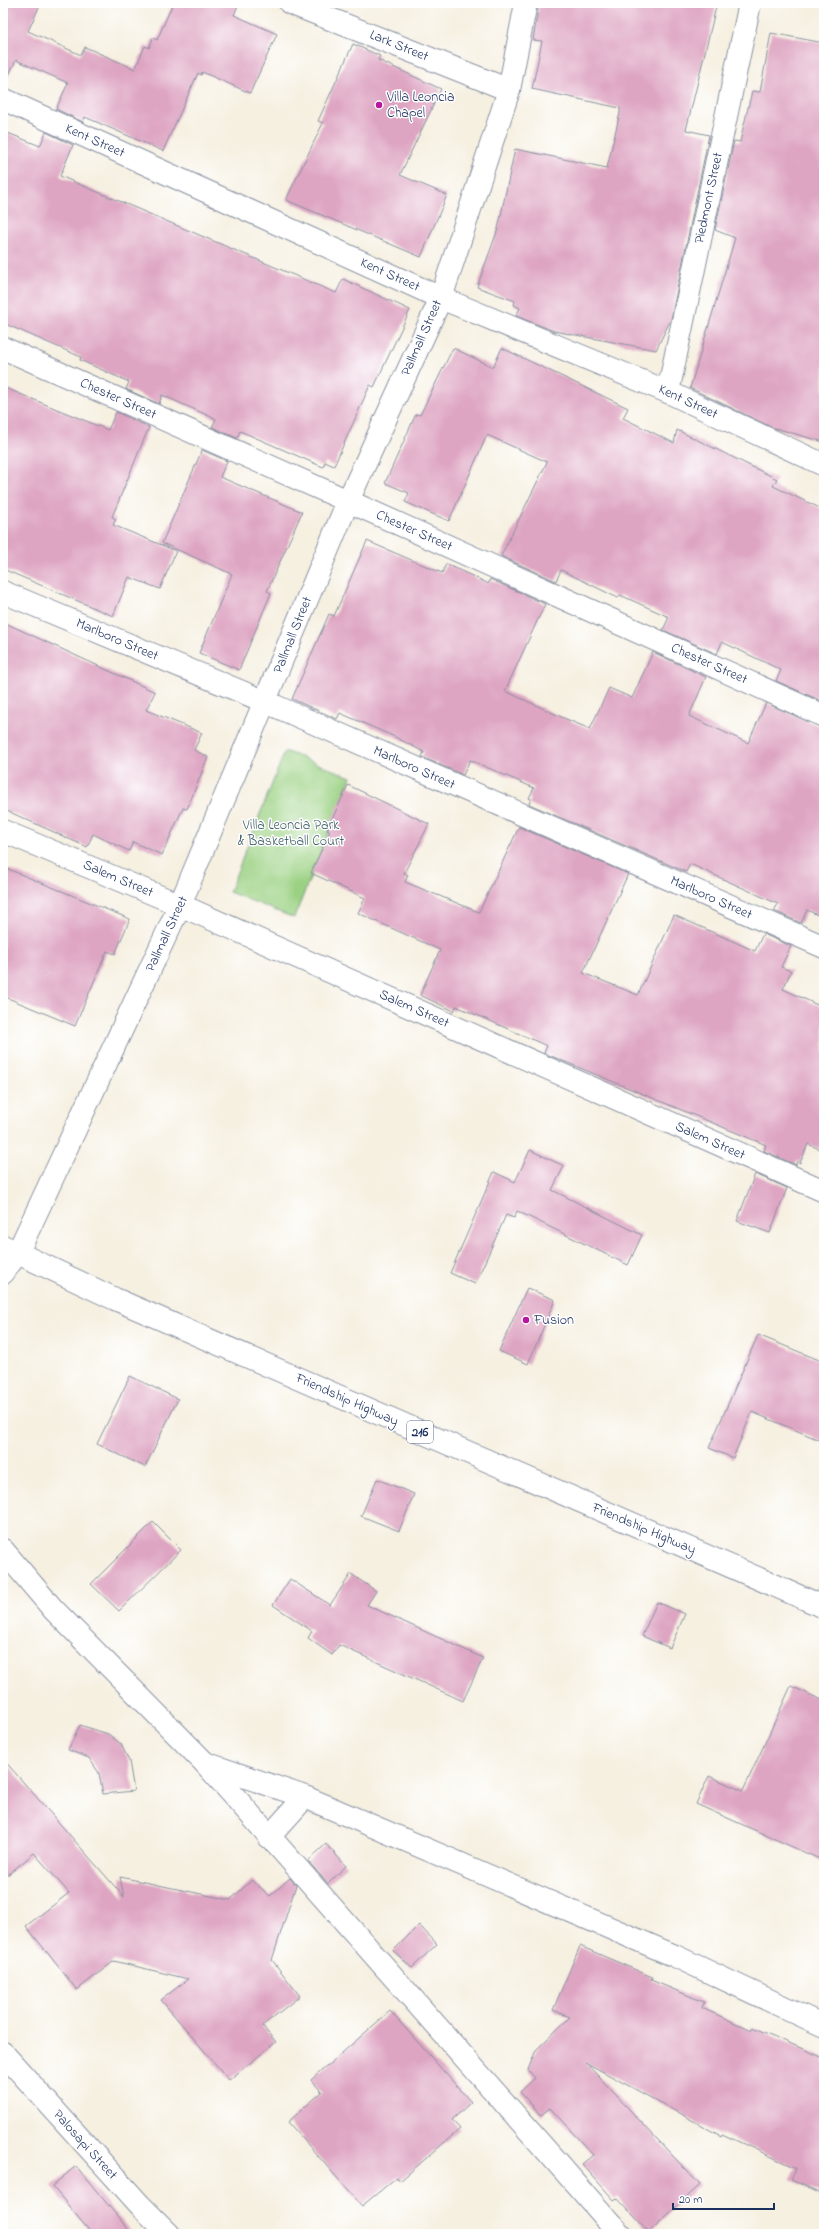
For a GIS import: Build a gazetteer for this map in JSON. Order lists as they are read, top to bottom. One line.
{"streets":{"street":["Lark Street","Kent Street","Piedmont Street","Pallmall Street","Chester Street","Marlboro Street","Salem Street","Friendship Highway","216","Palosapi Street"]},"crossings":[["Lark Street","Pallmall Street"],["Kent Street","Piedmont Street"],["Kent Street","Pallmall Street"],["Pallmall Street","Chester Street"],["Pallmall Street","Marlboro Street"],["Pallmall Street","Salem Street"],["Pallmall Street","Friendship Highway"]],"parks":["Villa Leoncia Park & Basketball Court"],"places":["Villa Leoncia Chapel","Fusion"],"scale_bar":"20 m"}
